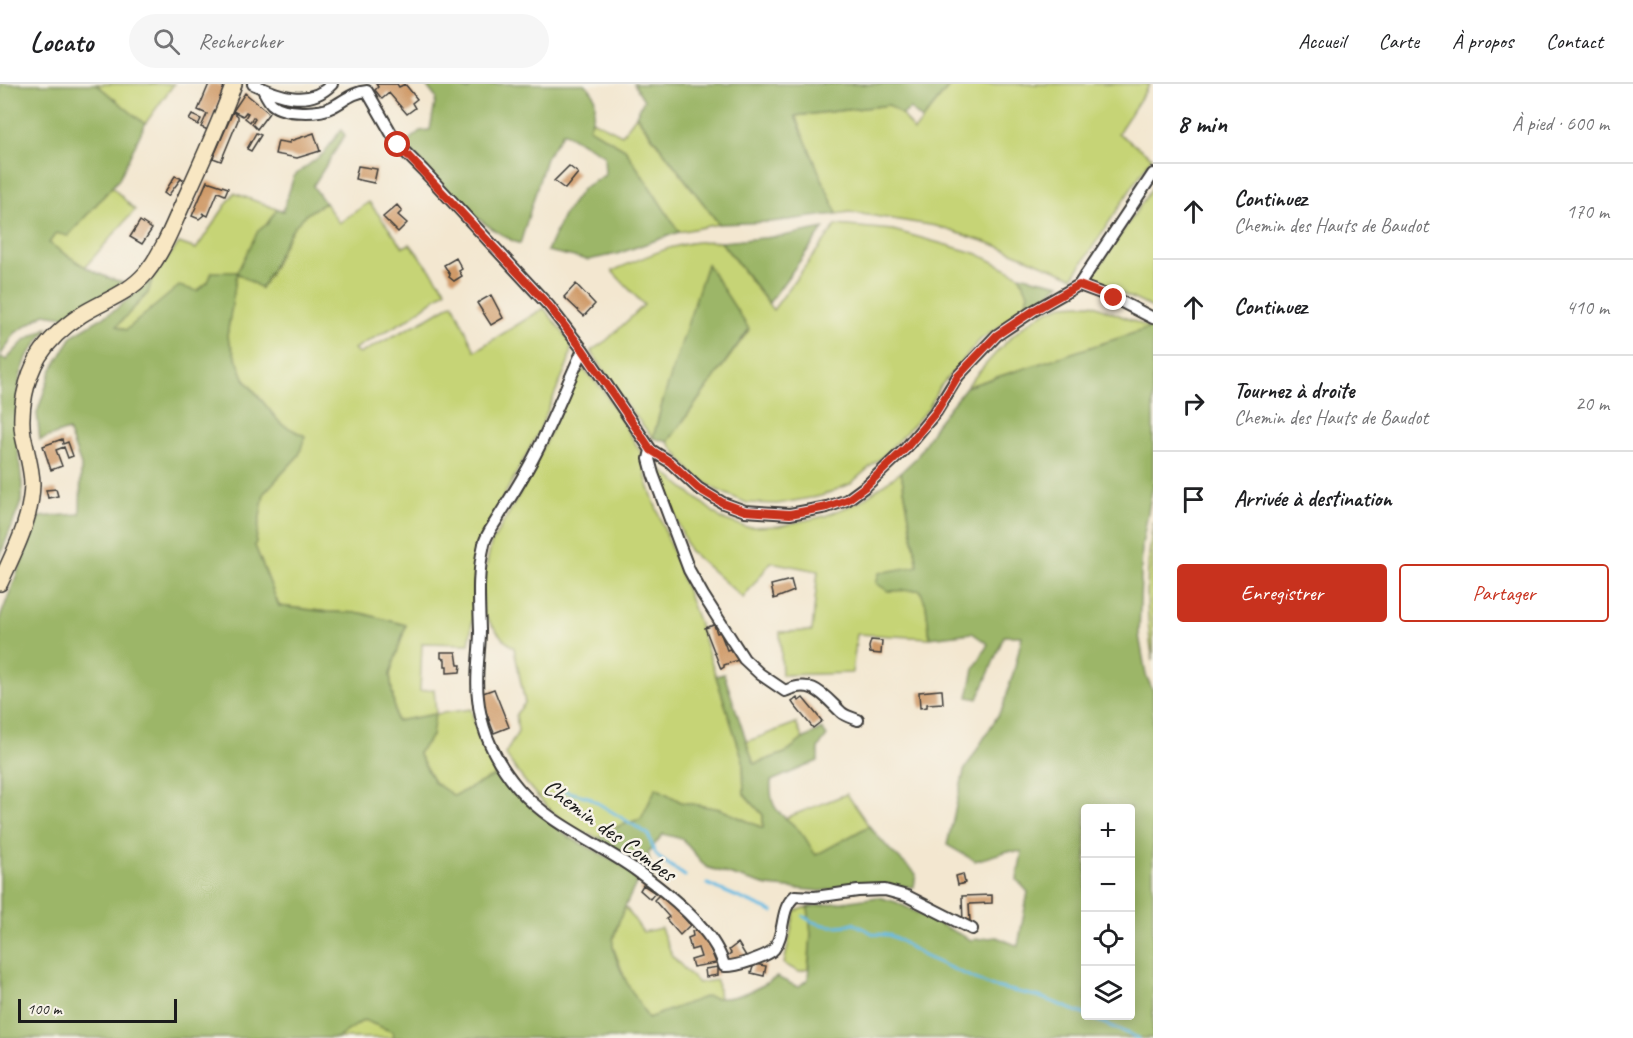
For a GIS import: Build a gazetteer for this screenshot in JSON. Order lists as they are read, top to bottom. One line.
{"streets":{"street":["Chemin des Combes"]},"scale_bar":"100 m","page":{"header":"Locato","search":"Rechercher","nav":["Accueil","Carte","À propos","Contact"],"heading":["8 min","À pied · 600 m"],"list":[["Continuez","Chemin des Hauts de Baudot","170 m"],["Continuez","410 m"],["Tournez à droite","Chemin des Hauts de Baudot","20 m"],"Arrivée à destination"],"buttons":["Enregistrer","Partager"],"map_buttons":["+","−"],"scale":"100 m"}}
